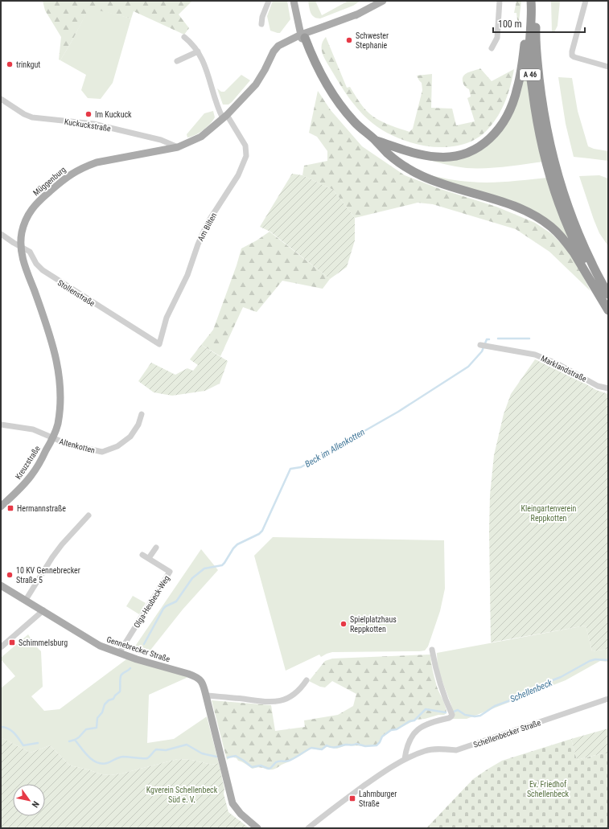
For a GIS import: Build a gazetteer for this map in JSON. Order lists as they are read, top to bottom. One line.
{"streets":{"highway":["A 46"],"main road":["Müggenburg","Kreuzstraße","Gennebrecker Straße"],"street":["Kuckuckstraße","Am Bilten","Stollenstraße","Marklandstraße","Altenkotten","Olga-Heubeck-Weg","Schellenbecker Straße"]},"crossings":[["Kuckuckstraße","Müggenburg"],["Müggenburg","Am Bilten"],["Müggenburg","Stollenstraße"],["Müggenburg","Altenkotten"],["Müggenburg","Kreuzstraße"],["Am Bilten","Stollenstraße"],["Altenkotten","Kreuzstraße"],["Olga-Heubeck-Weg","Gennebrecker Straße"]],"water":["Beck im Allenkotten","Schellenbeck"],"parks":["Kleingartenverein Reppkotten","Ev. Friedhof Schellenbeck","Kgverein Schellenbeck Süd e. V."],"places":{"other":["Schwester Stephanie","trinkgut","Im Kuckuck","10 KV Gennebrecker Straße 5","Spielplatzhaus Reppkotten"],"transit":["Hermannstraße","Schimmelsburg","Lahmburger Straße"]},"scale_bar":"100 m","north":"bottom right"}
